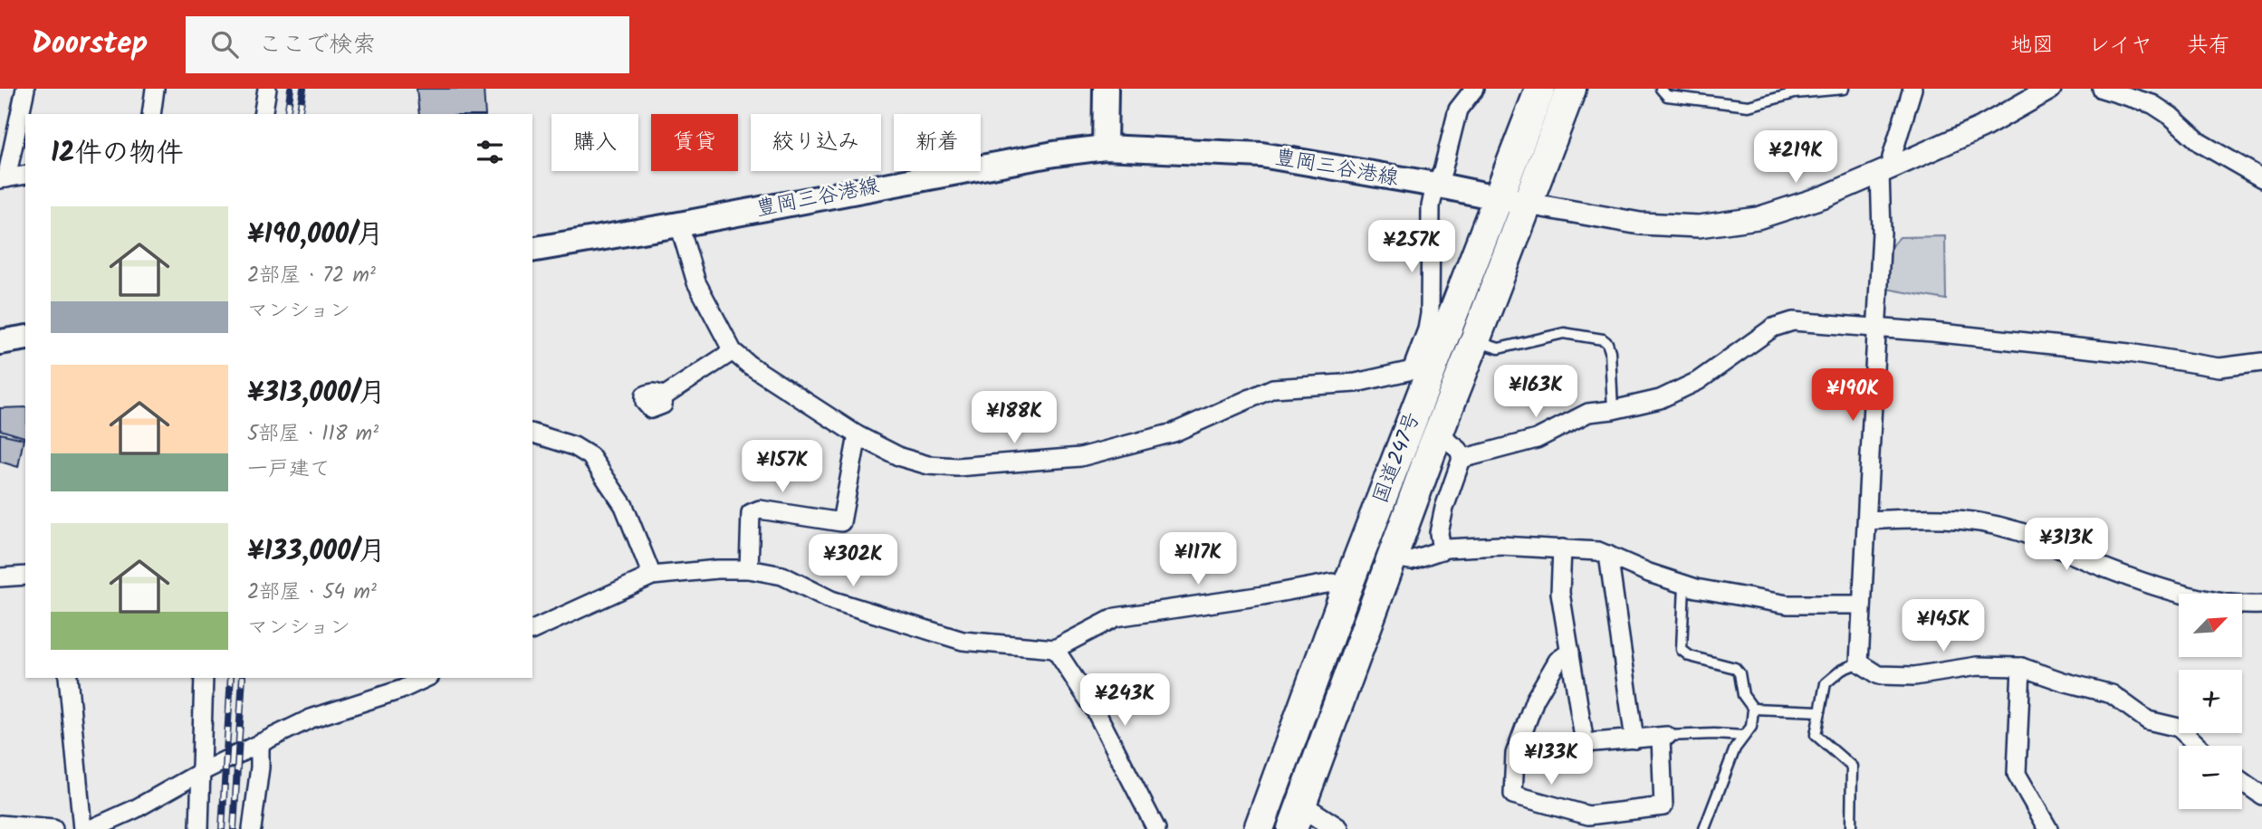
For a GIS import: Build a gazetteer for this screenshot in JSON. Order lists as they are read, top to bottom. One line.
{"streets":{"highway":["国道247号"],"main road":["豊岡三谷港線"]},"crossings":[["豊岡三谷港線","国道247号"]],"north":"top right","page":{"header":"Doorstep","search":"ここで検索","nav":["地図","レイヤ","共有"],"chip":["購入","賃貸","絞り込み","新着"],"heading":"12件の物件","price":["¥219K","¥257K","¥163K","¥190K","¥188K","¥157K","¥313K","¥117K","¥302K","¥145K","¥243K","¥133K"],"list":[{"name":"¥190,000/月","note":"2部屋 · 72 m² · マンション"},{"name":"¥313,000/月","note":"5部屋 · 118 m² · 一戸建て"},{"name":"¥133,000/月","note":"2部屋 · 54 m² · マンション"}],"map_buttons":["+","−"]}}
